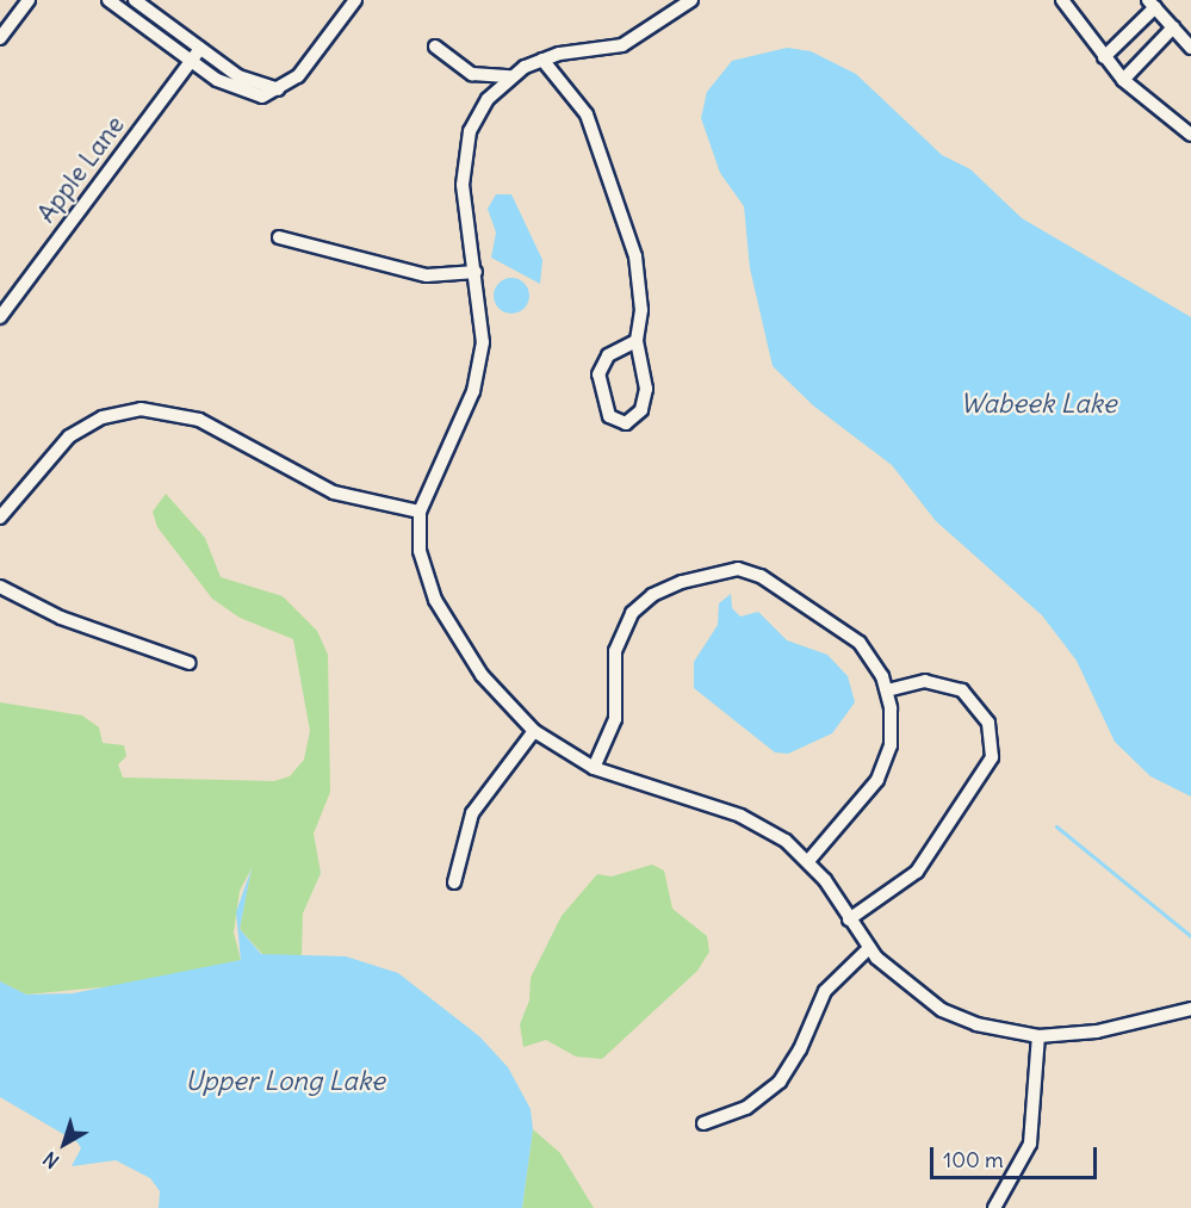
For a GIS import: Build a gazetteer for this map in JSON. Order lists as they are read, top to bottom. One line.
{"streets":{"street":["Apple Lane"]},"water":["Wabeek Lake","Upper Long Lake"],"scale_bar":"100 m","north":"bottom left"}
